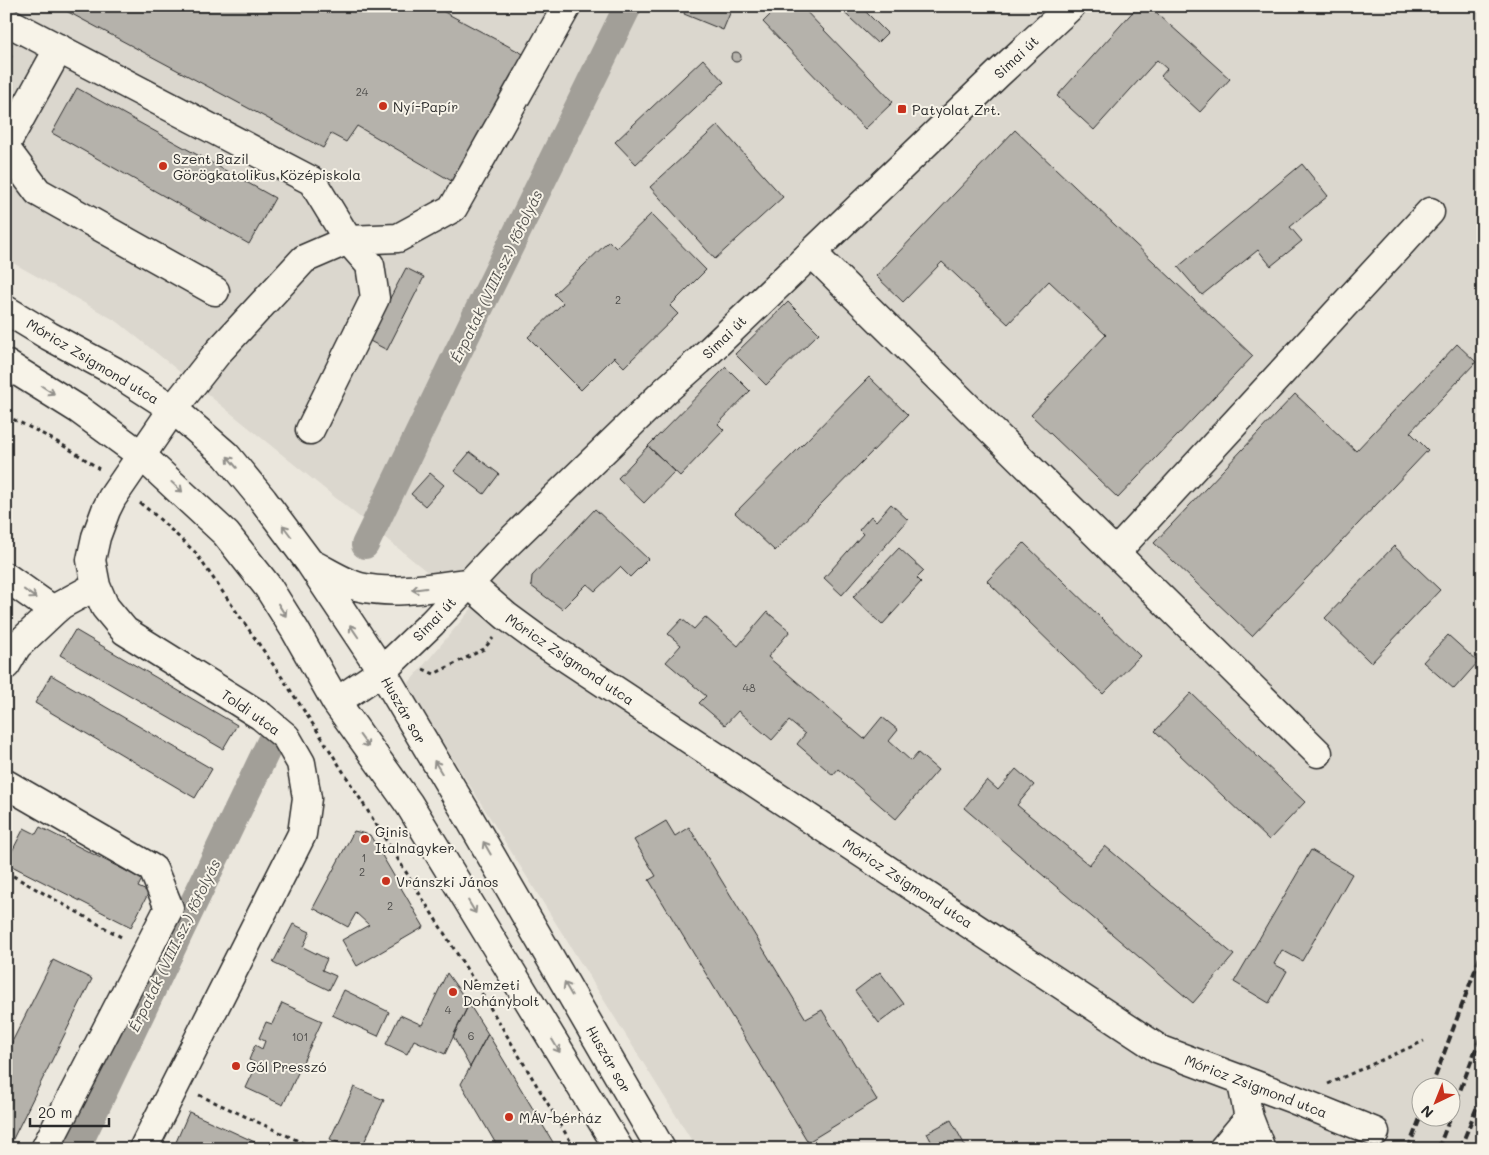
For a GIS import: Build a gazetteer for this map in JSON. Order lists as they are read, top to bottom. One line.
{"streets":{"main road":["Simai út","Móricz Zsigmond utca","Huszár sor","Toldi utca"]},"crossings":[["Simai út","Móricz Zsigmond utca"],["Simai út","Huszár sor"],["Móricz Zsigmond utca","Huszár sor"],["Móricz Zsigmond utca","Toldi utca"]],"water":["Érpatak (VIII.sz.) főfolyás"],"places":{"other":["Nyí-Papír","Szent Bazil Görögkatolikus Középiskola","Ginis Italnagyker","Vránszki János","Nemzeti Dohánybolt","Gól Presszó","MÁV-bérház"],"transit":["Patyolat Zrt."]},"house_numbers":["24","2","48","1","2","2","4","6","101"],"scale_bar":"20 m","north":"bottom left"}
